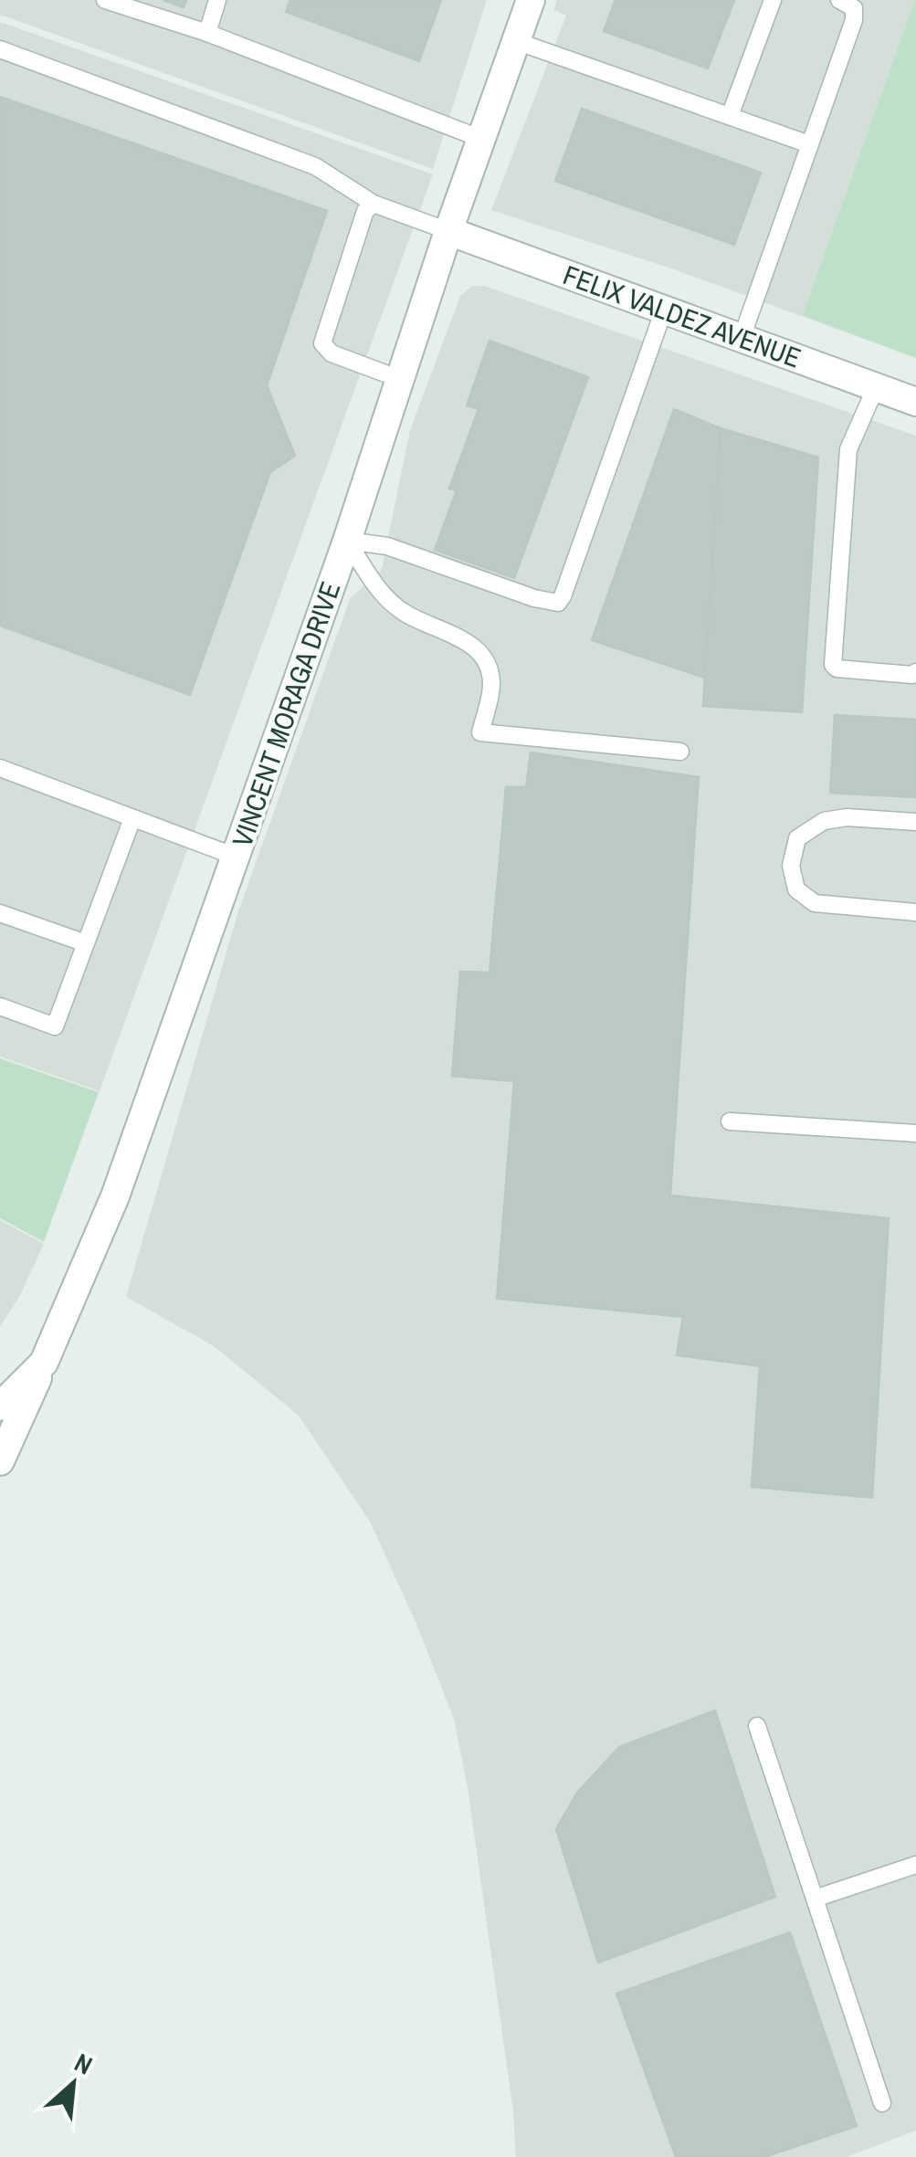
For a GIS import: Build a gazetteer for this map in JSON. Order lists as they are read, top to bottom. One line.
{"streets":{"street":["FELIX VALDEZ AVENUE","VINCENT MORAGA DRIVE"]},"crossings":[["FELIX VALDEZ AVENUE","VINCENT MORAGA DRIVE"]],"north":"top right"}
